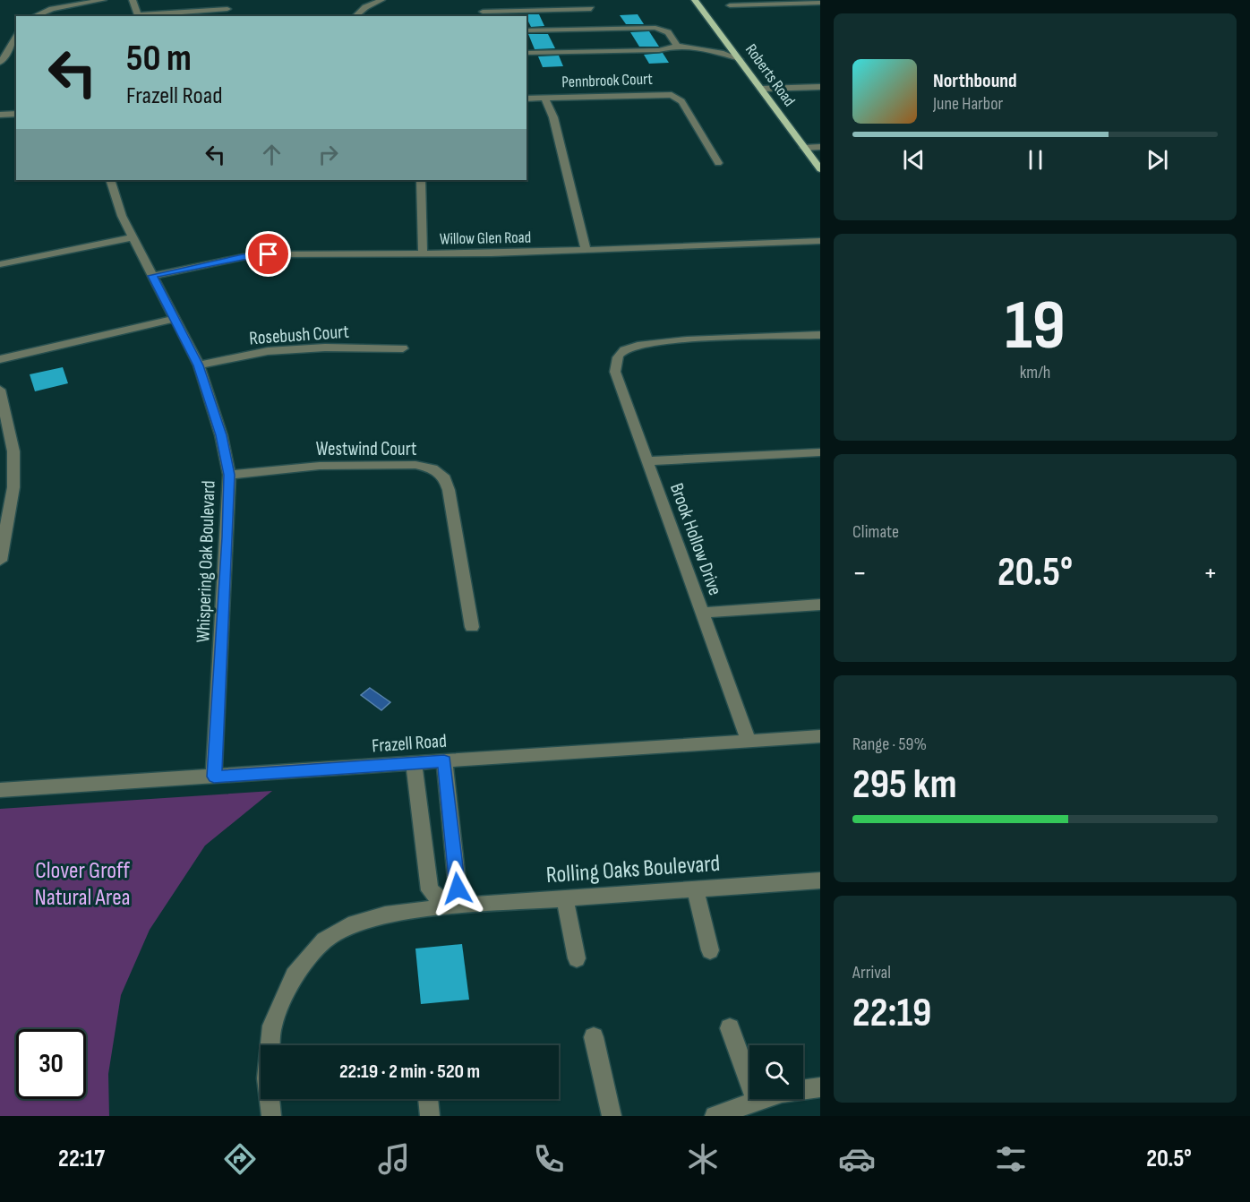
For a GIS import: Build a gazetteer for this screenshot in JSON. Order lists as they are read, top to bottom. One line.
{"streets":{"main road":["Roberts Road"],"street":["Pennbrook Court","Willow Glen Road","Rosebush Court","Westwind Court","Brook Hollow Drive","Whispering Oak Boulevard","Frazell Road","Rolling Oaks Boulevard"]},"crossings":[["Willow Glen Road","Whispering Oak Boulevard"],["Rosebush Court","Whispering Oak Boulevard"],["Westwind Court","Whispering Oak Boulevard"],["Brook Hollow Drive","Frazell Road"],["Whispering Oak Boulevard","Frazell Road"]],"parks":["Clover Groff Natural Area"],"page":{"turn":["50 m","Frazell Road"],"song":["Northbound","June Harbor"],"tile":[["19","km/h"],"Climate",["Range · 59%","295 km"],["Arrival","22:19"]],"heat":["−","20.5°","+"],"limit":"30","trip":"22:19 · 2 min · 520 m","tabs":["22:17","20.5°"]}}
